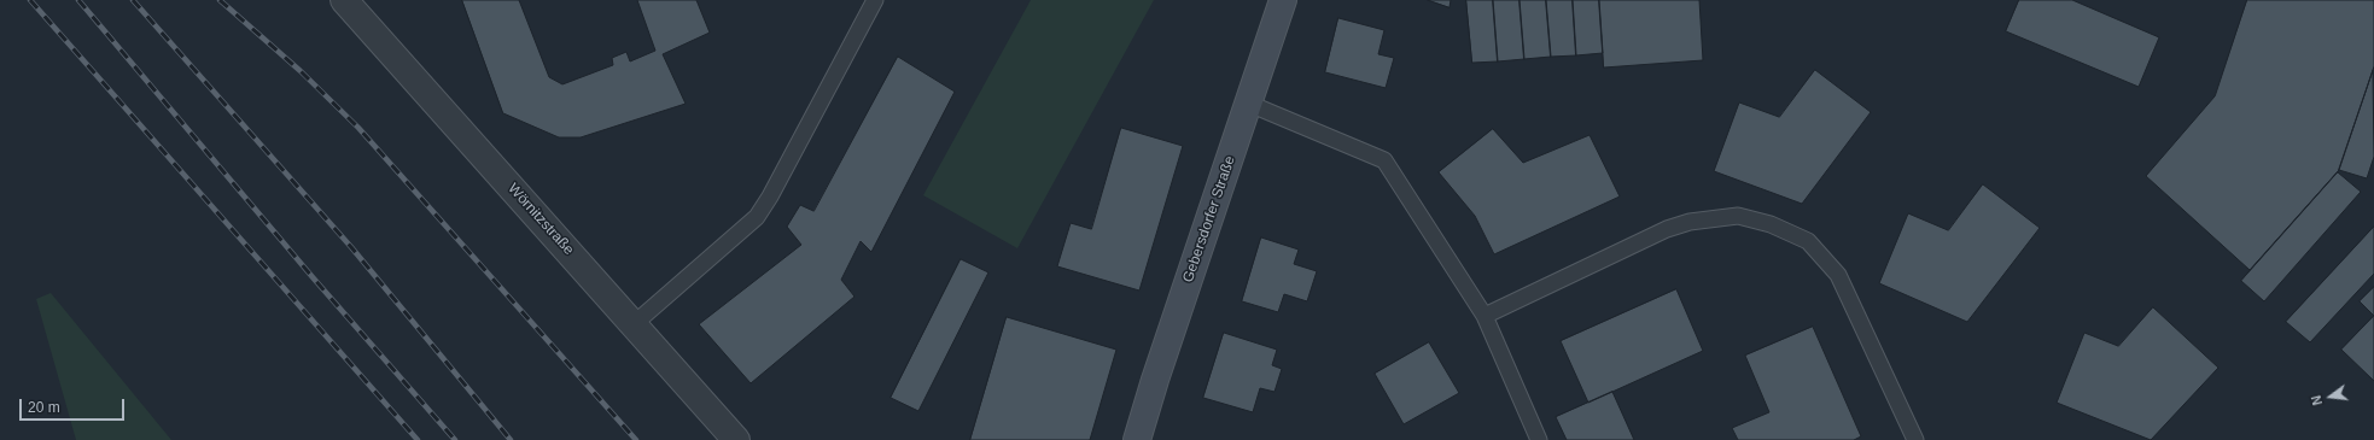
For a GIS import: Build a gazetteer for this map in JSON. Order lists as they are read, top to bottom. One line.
{"streets":{"main road":["Gebersdorfer Straße"],"street":["Wörnitzstraße"]},"scale_bar":"20 m","north":"left"}
